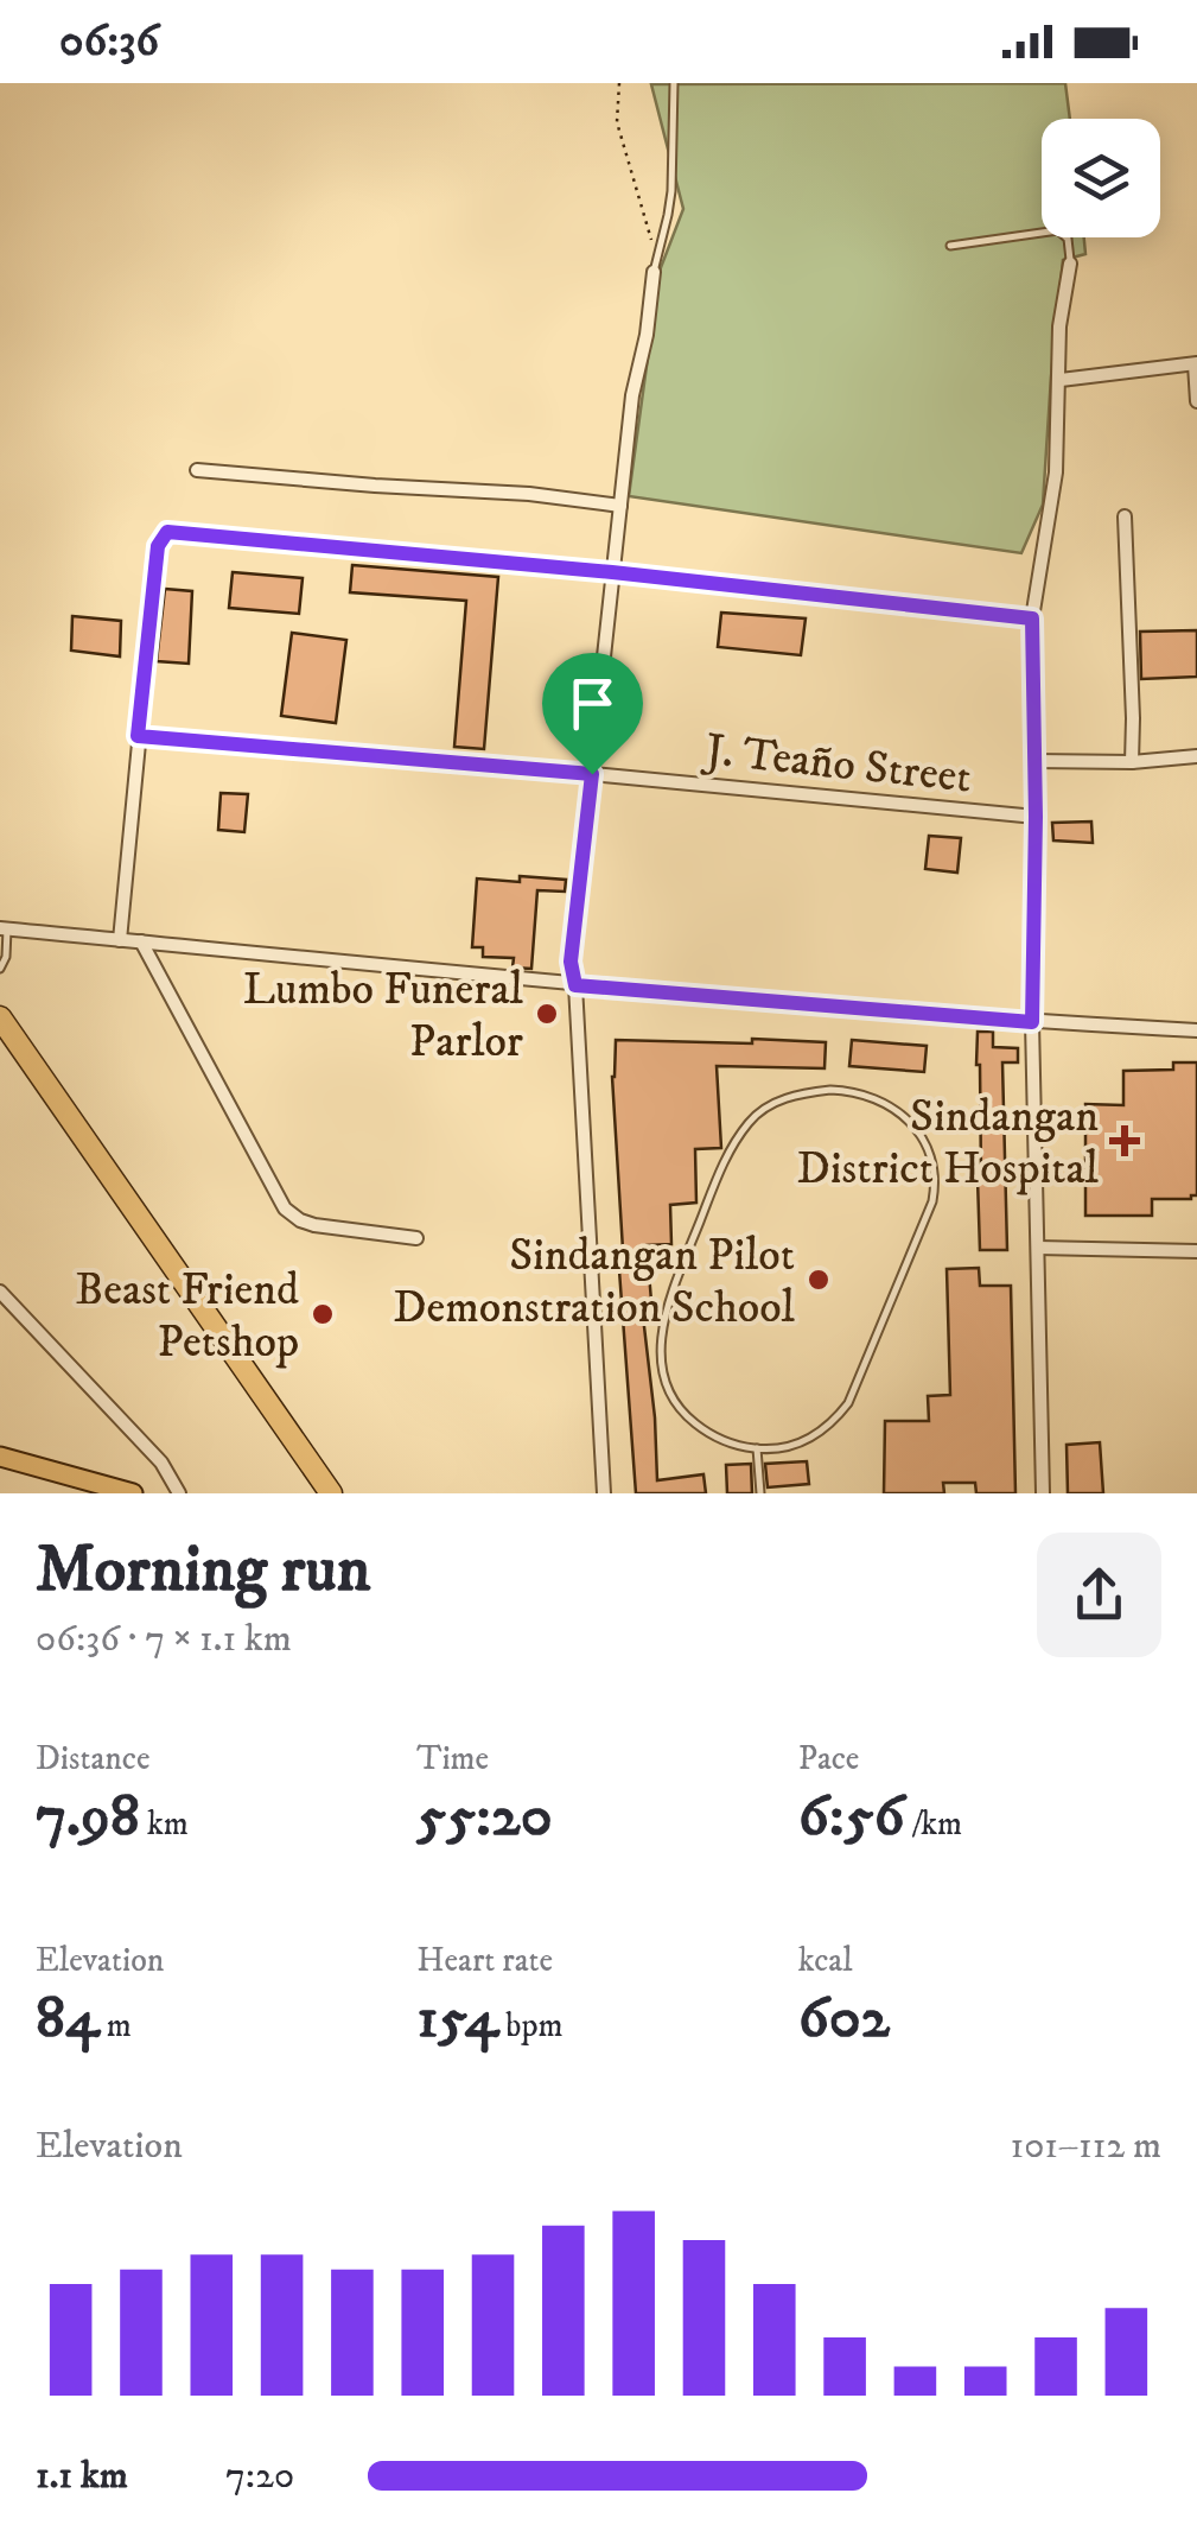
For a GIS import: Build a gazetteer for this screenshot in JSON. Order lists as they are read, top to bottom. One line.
{"streets":{"street":["J. Teaño Street"]},"places":{"other":["Lumbo Funeral Parlor","Sindangan Pilot Demonstration School","Beast Friend Petshop"],"health":["Sindangan District Hospital"]},"page":{"status":"06:36","heading":["Morning run","06:36 · 7 × 1.1 km"],"stats":[["Distance","7.98 km"],["Time","55:20"],["Pace","6:56 /km"],["Elevation","84 m"],["Heart rate","154 bpm"],["kcal","602"]],"chart":["Elevation","101–112 m"],"list":[{"name":"1.1 km","note":"7:20"}]}}
